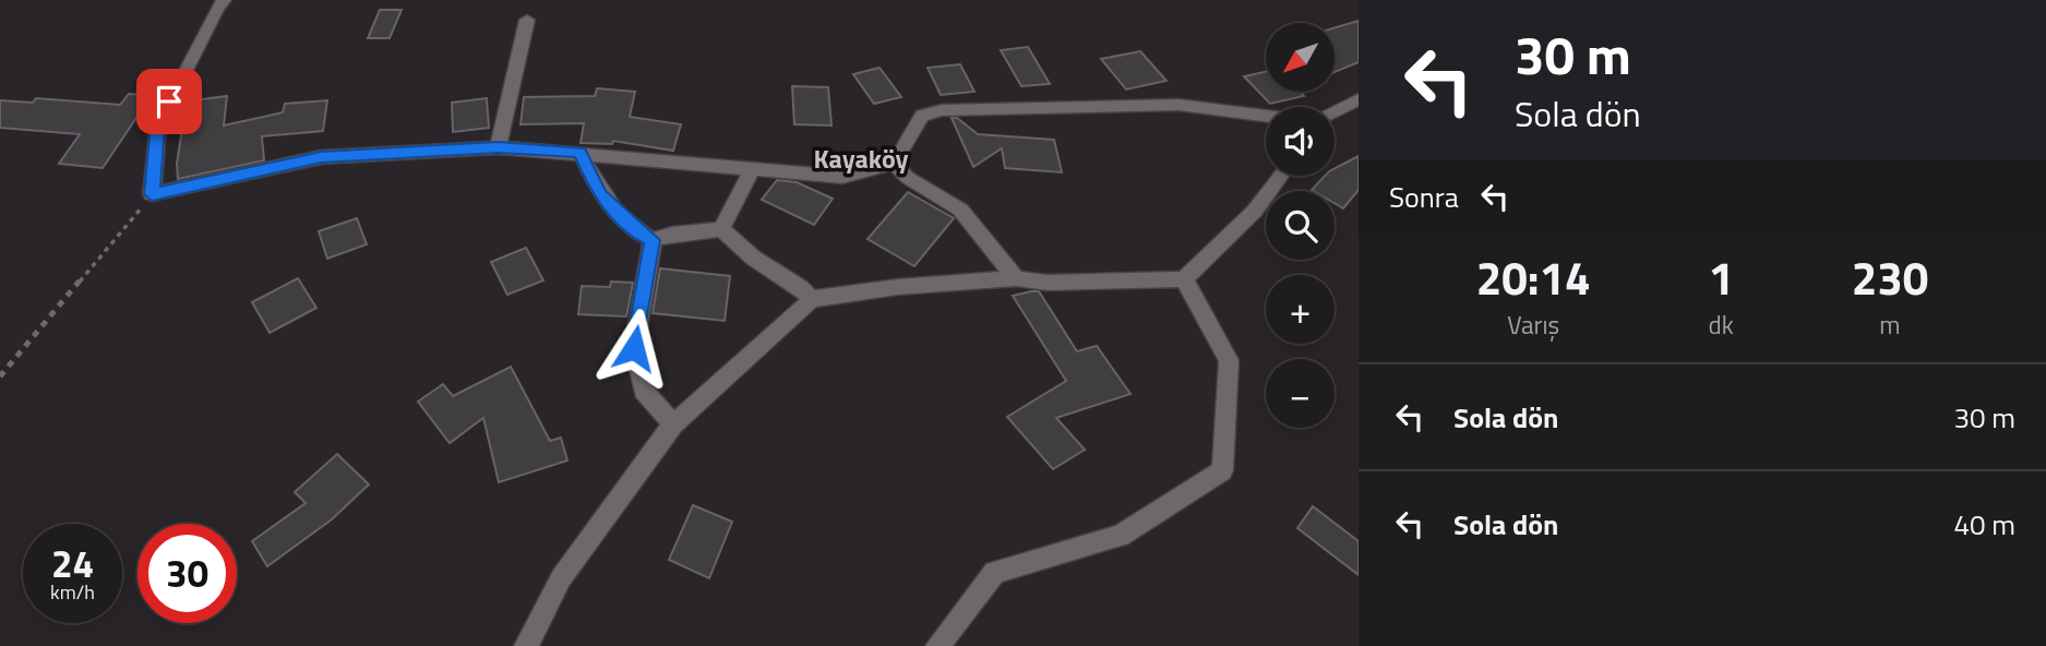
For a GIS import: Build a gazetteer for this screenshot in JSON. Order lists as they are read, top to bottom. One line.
{"districts":["Kayaköy"],"north":"bottom left","page":{"turn":["30 m","Sola dön"],"map_buttons":["+","−"],"then":"Sonra","eta":["20:14","Varış","1","dk","230","m"],"list":[{"name":"Sola dön","value":"30 m"},{"name":"Sola dön","value":"40 m"}],"speed":"24 km/h","limit":"30"}}
